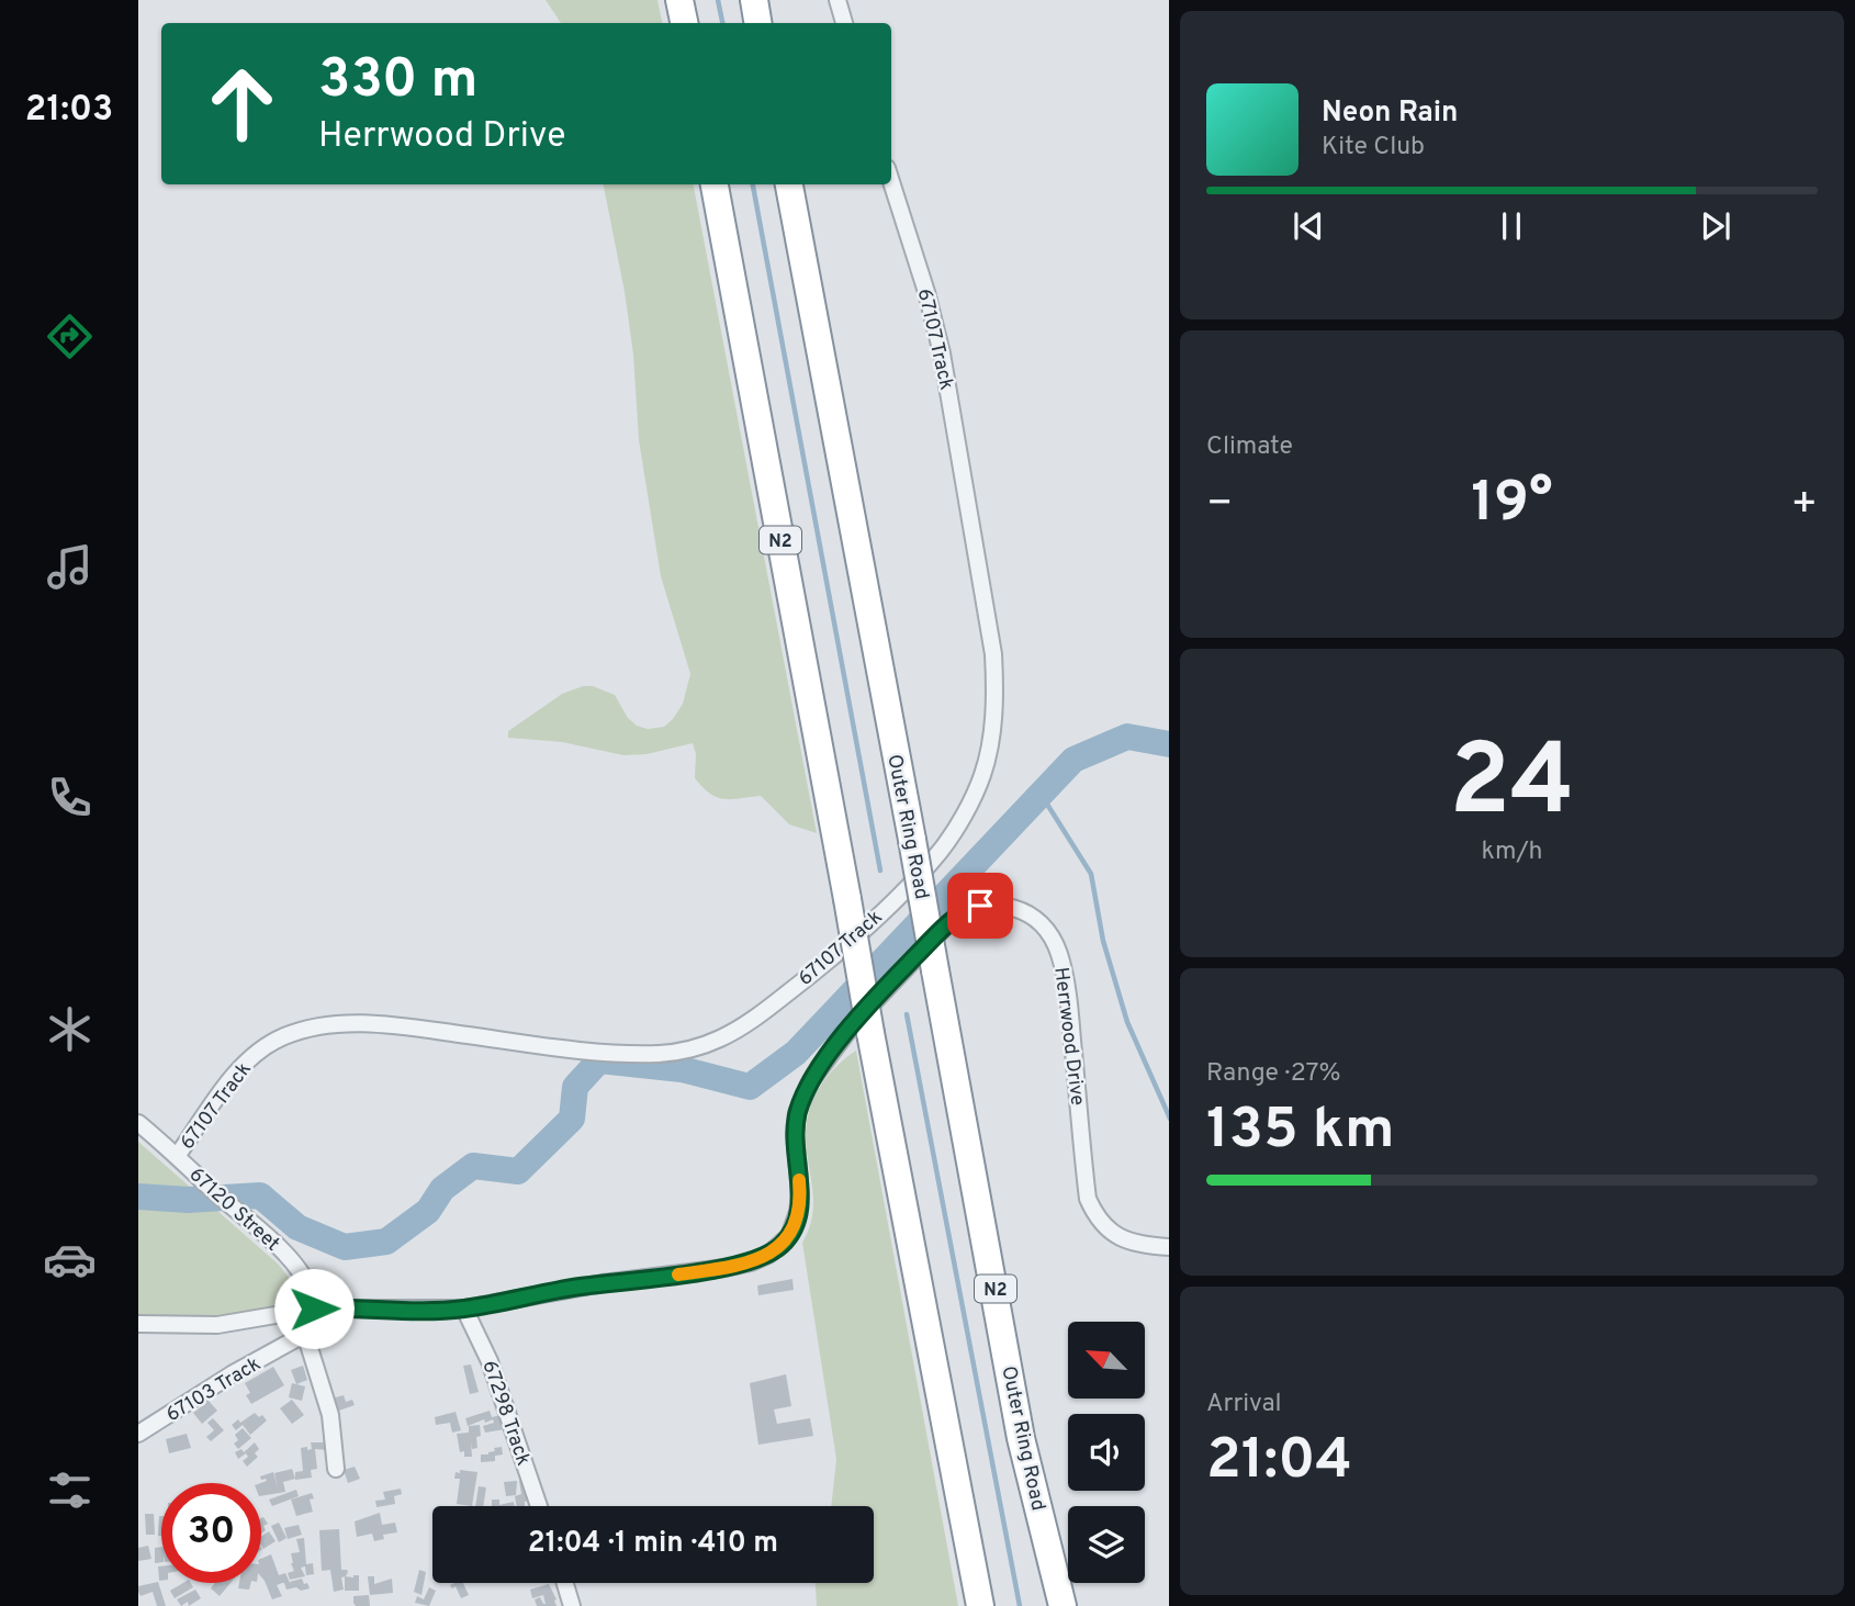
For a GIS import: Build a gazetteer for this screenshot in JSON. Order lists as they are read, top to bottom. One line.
{"streets":{"highway":["N2","Outer Ring Road"],"street":["67107 Track","Herrwood Drive","67120 Street","67103 Track","67298 Track"]},"crossings":[["67107 Track","67120 Street"],["N2","Herrwood Drive"],["Herrwood Drive","67120 Street"],["Herrwood Drive","67298 Track"]],"north":"top left","page":{"tabs":"21:03","turn":["330 m","Herrwood Drive"],"song":["Neon Rain","Kite Club"],"tile":["Climate",["24","km/h"],["Range · 27%","135 km"],["Arrival","21:04"]],"heat":["−","19°","+"],"limit":"30","trip":"21:04 · 1 min · 410 m"}}
